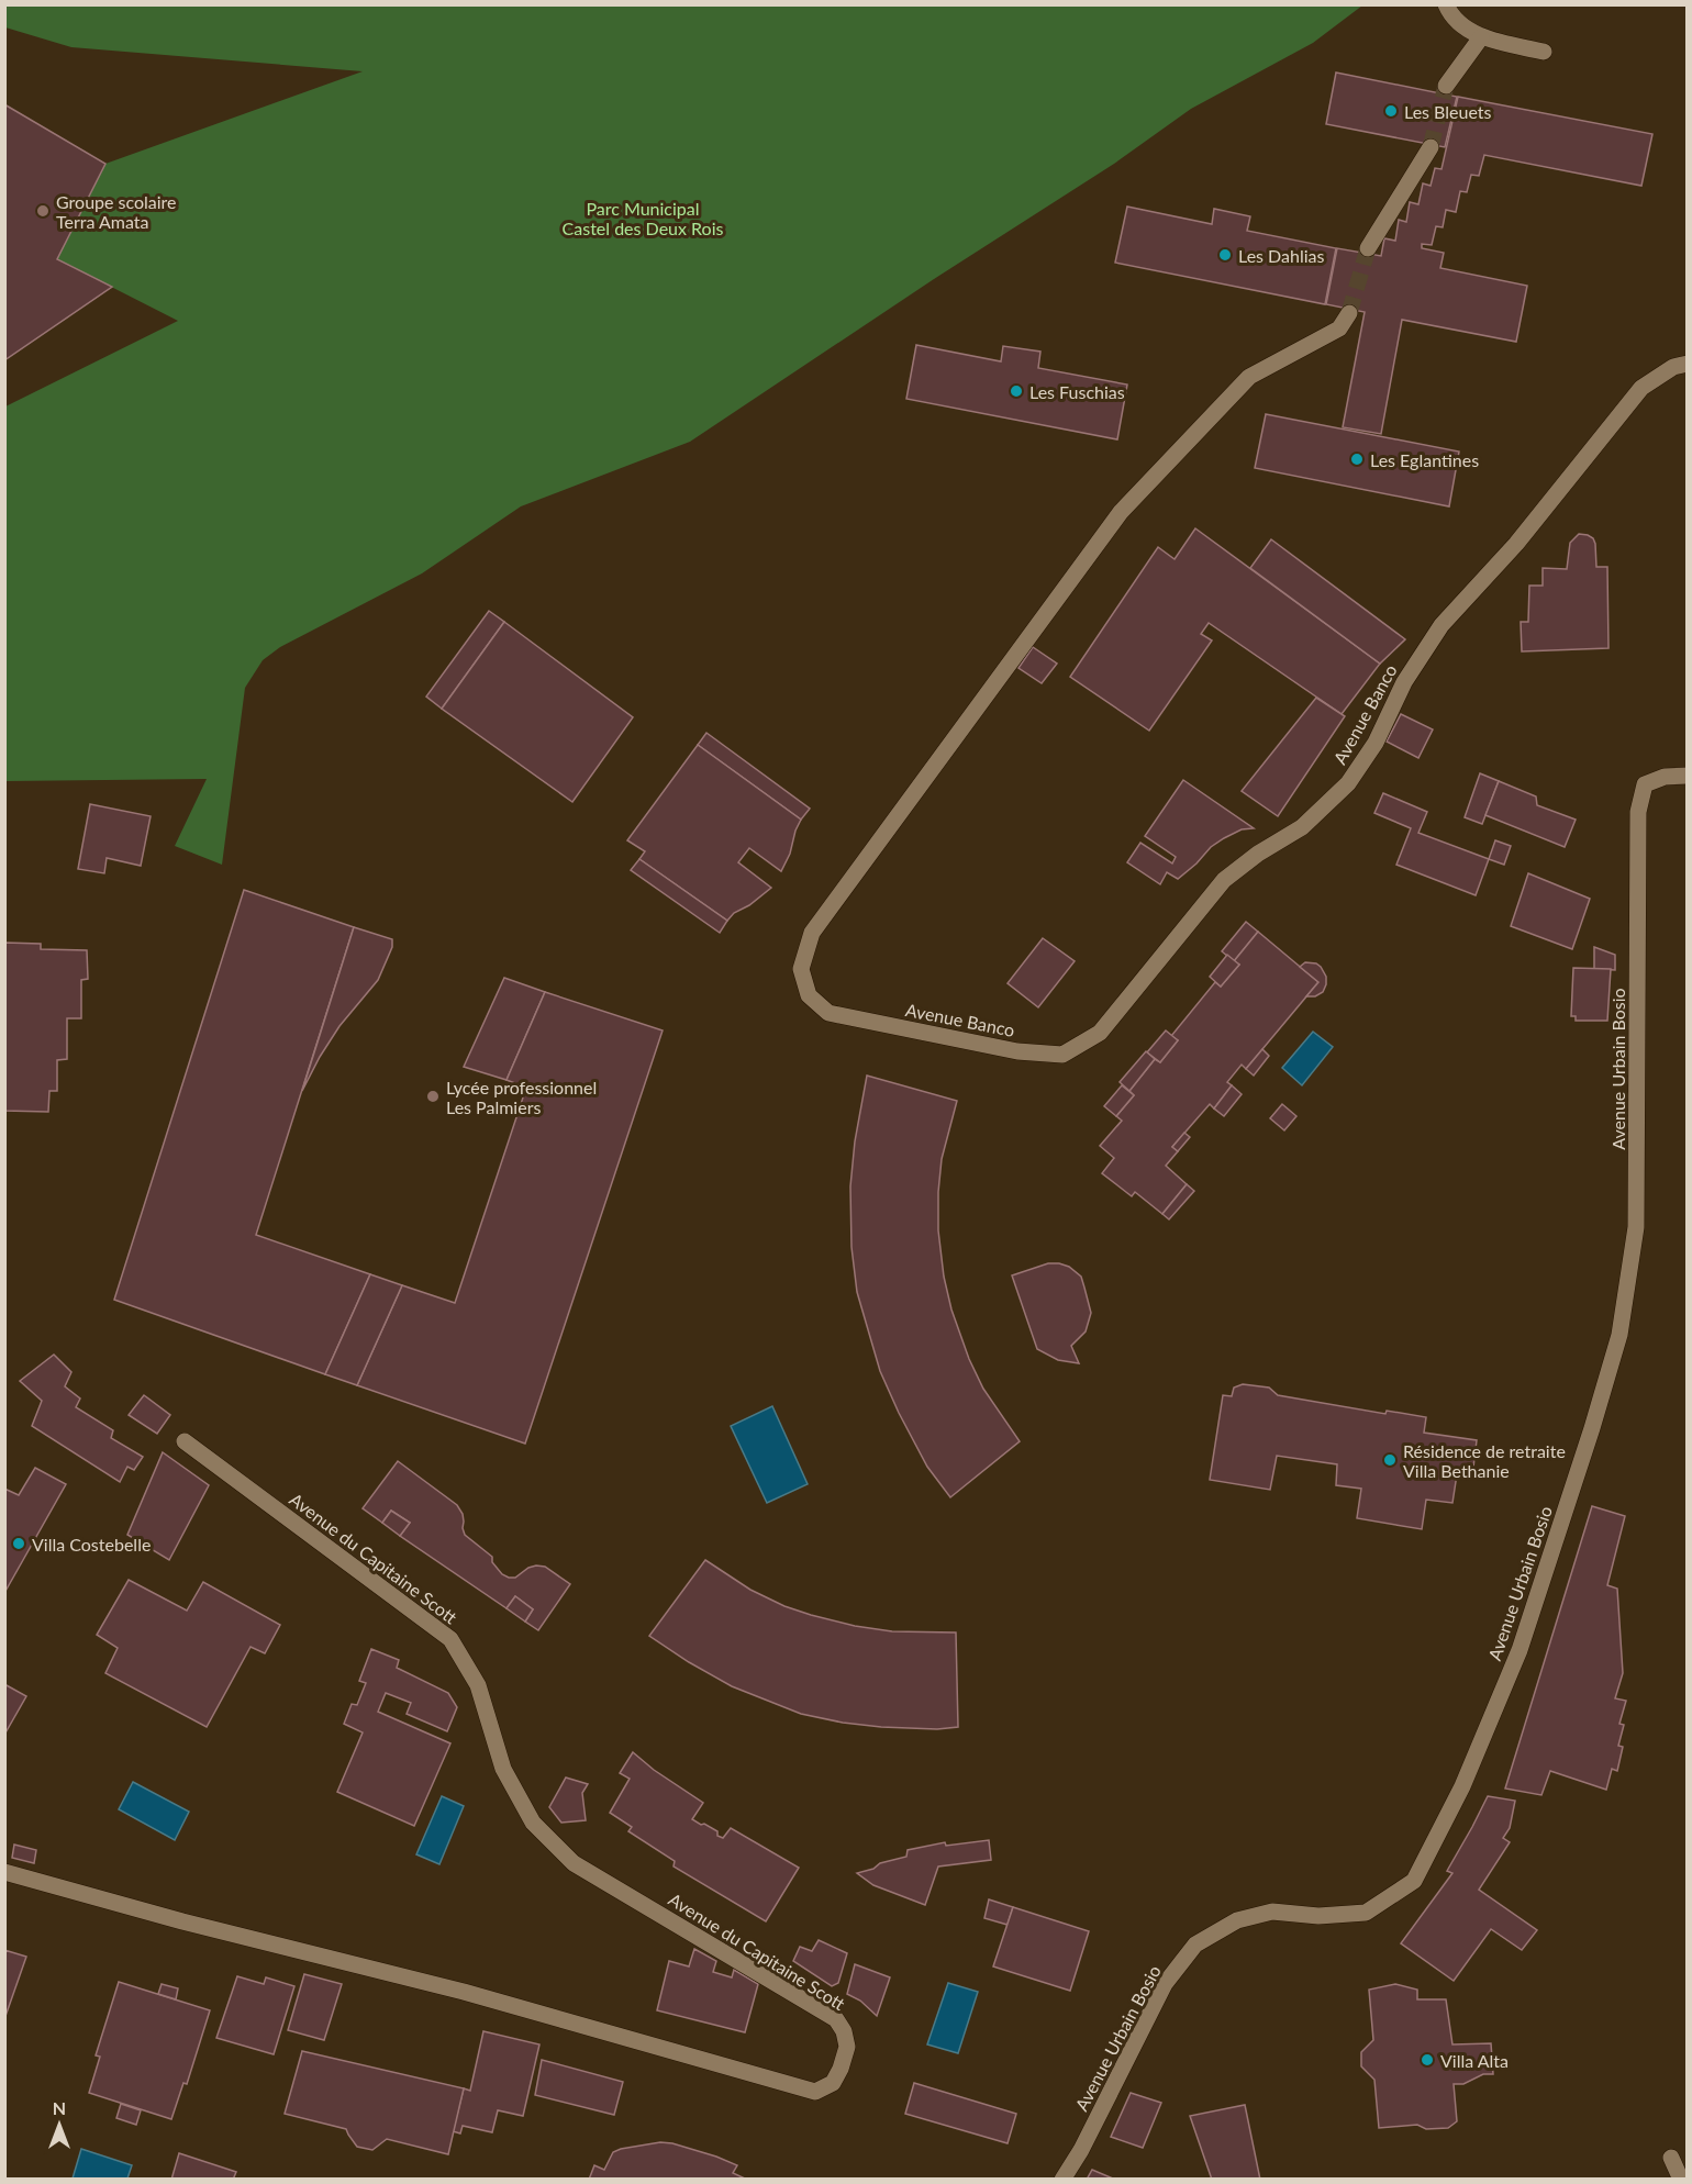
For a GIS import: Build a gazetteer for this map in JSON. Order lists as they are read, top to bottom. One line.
{"streets":{"street":["Avenue Banco","Avenue Urbain Bosio","Avenue du Capitaine Scott"]},"parks":["Parc Municipal Castel des Deux Rois"],"places":["Les Bleuets","Groupe scolaire Terra Amata","Les Dahlias","Les Fuschias","Les Eglantines","Lycée professionnel Les Palmiers","Résidence de retraite Villa Bethanie","Villa Costebelle","Villa Alta"],"north":"top"}
